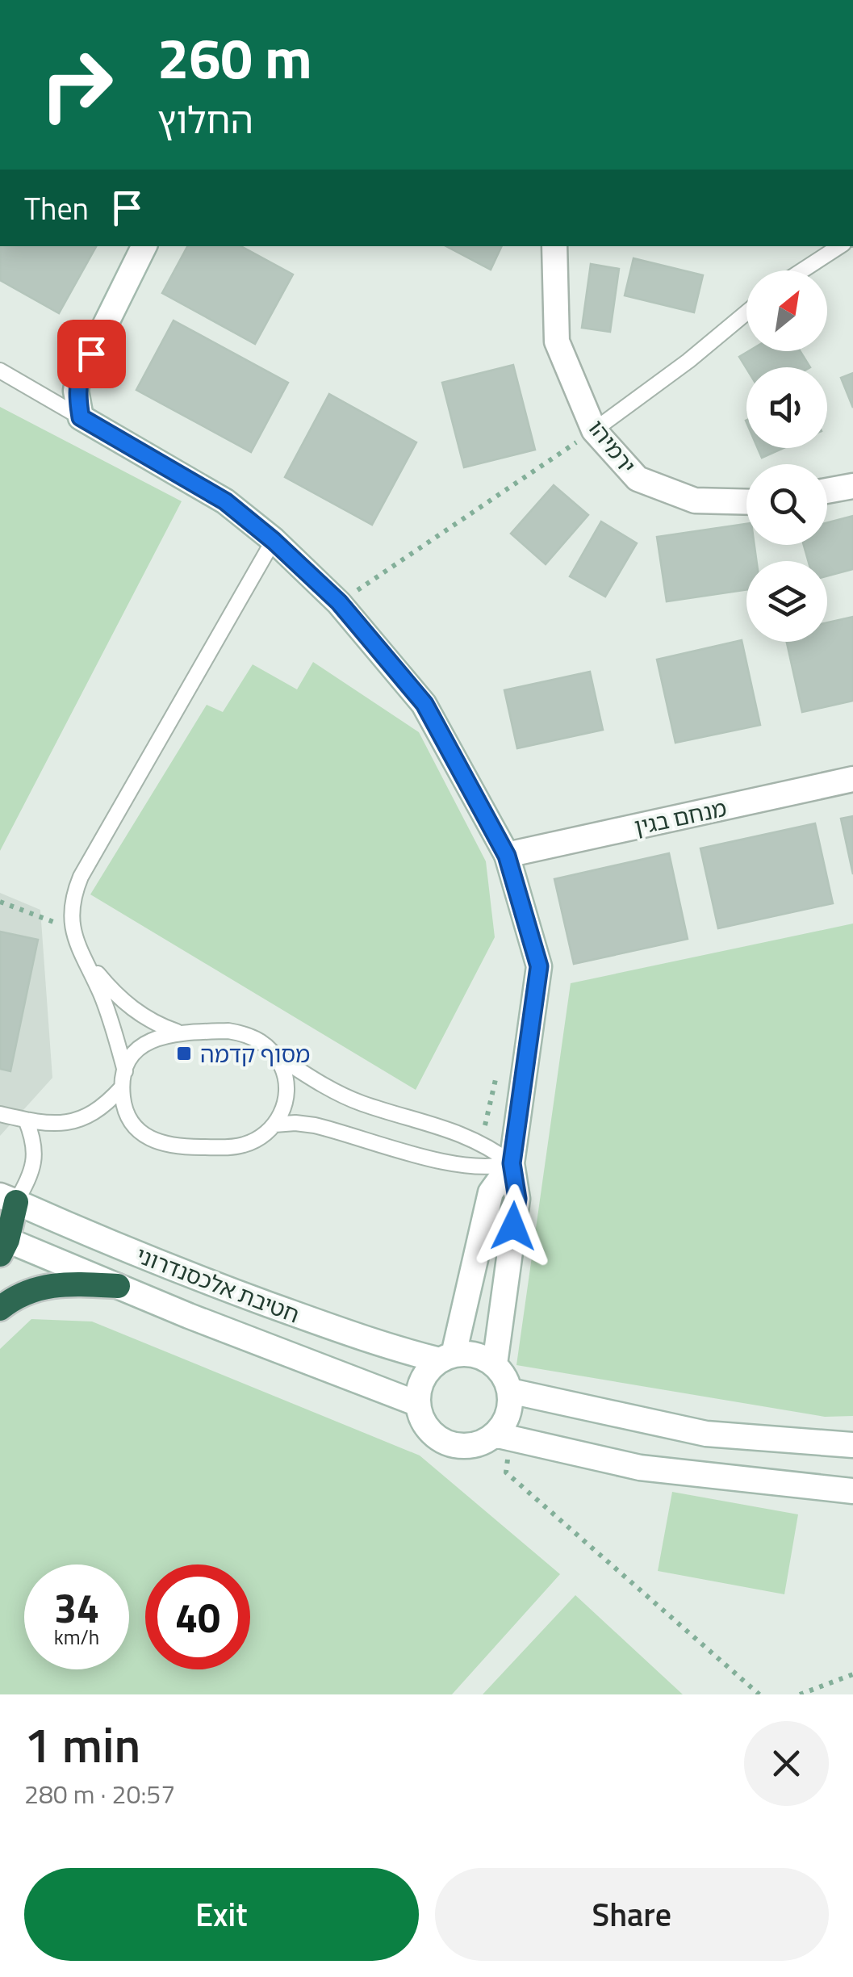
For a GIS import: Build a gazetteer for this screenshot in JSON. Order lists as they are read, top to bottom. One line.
{"streets":{"street":["ירמיהו","מנחם בגין","חטיבת אלכסנדרוני"]},"places":{"transit":["מסוף קדמה"]},"north":"top right","page":{"turn":["260 m","החלוץ"],"then":"Then","speed":"34 km/h","limit":"40","heading":["1 min","280 m · 20:57"],"buttons":["Exit","Share"]}}
